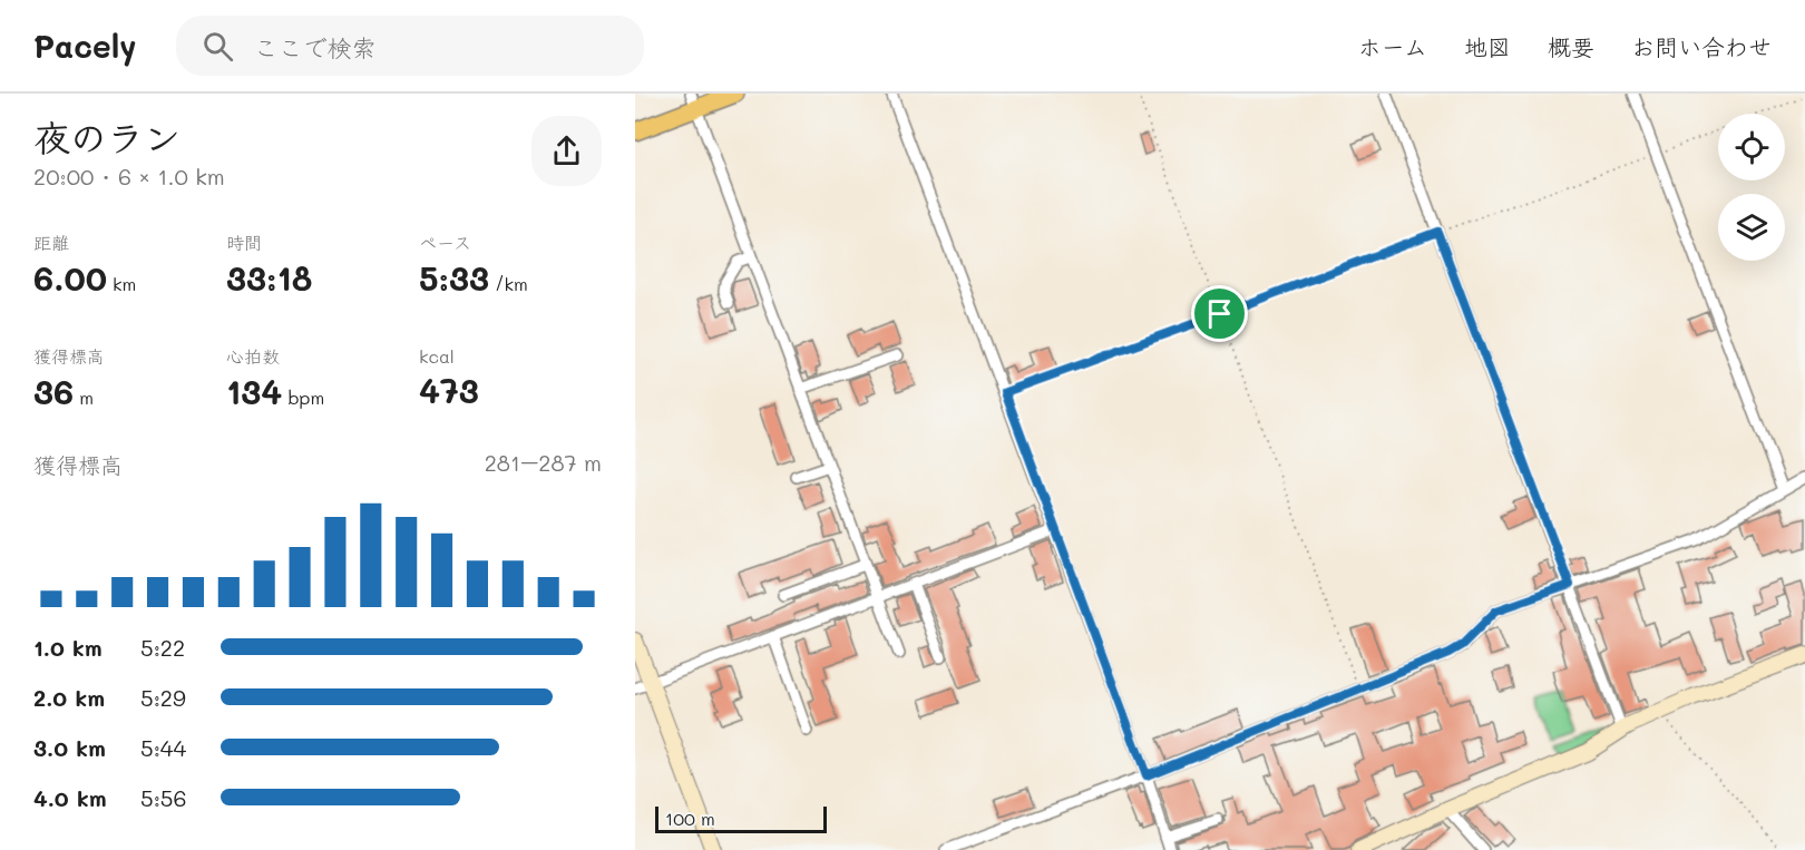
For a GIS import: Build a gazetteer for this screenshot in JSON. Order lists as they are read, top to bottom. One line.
{"scale_bar":"100 m","page":{"header":"Pacely","search":"ここで検索","nav":["ホーム","地図","概要","お問い合わせ"],"heading":["夜のラン","20:00 · 6 × 1.0 km"],"stats":[["距離","6.00 km"],["時間","33:18"],["ペース","5:33 /km"],["獲得標高","36 m"],["心拍数","134 bpm"],["kcal","473"]],"chart":["獲得標高","281–287 m"],"list":[{"name":"1.0 km","note":"5:22"},{"name":"2.0 km","note":"5:29"},{"name":"3.0 km","note":"5:44"},{"name":"4.0 km","note":"5:56"}],"scale":"100 m"}}
